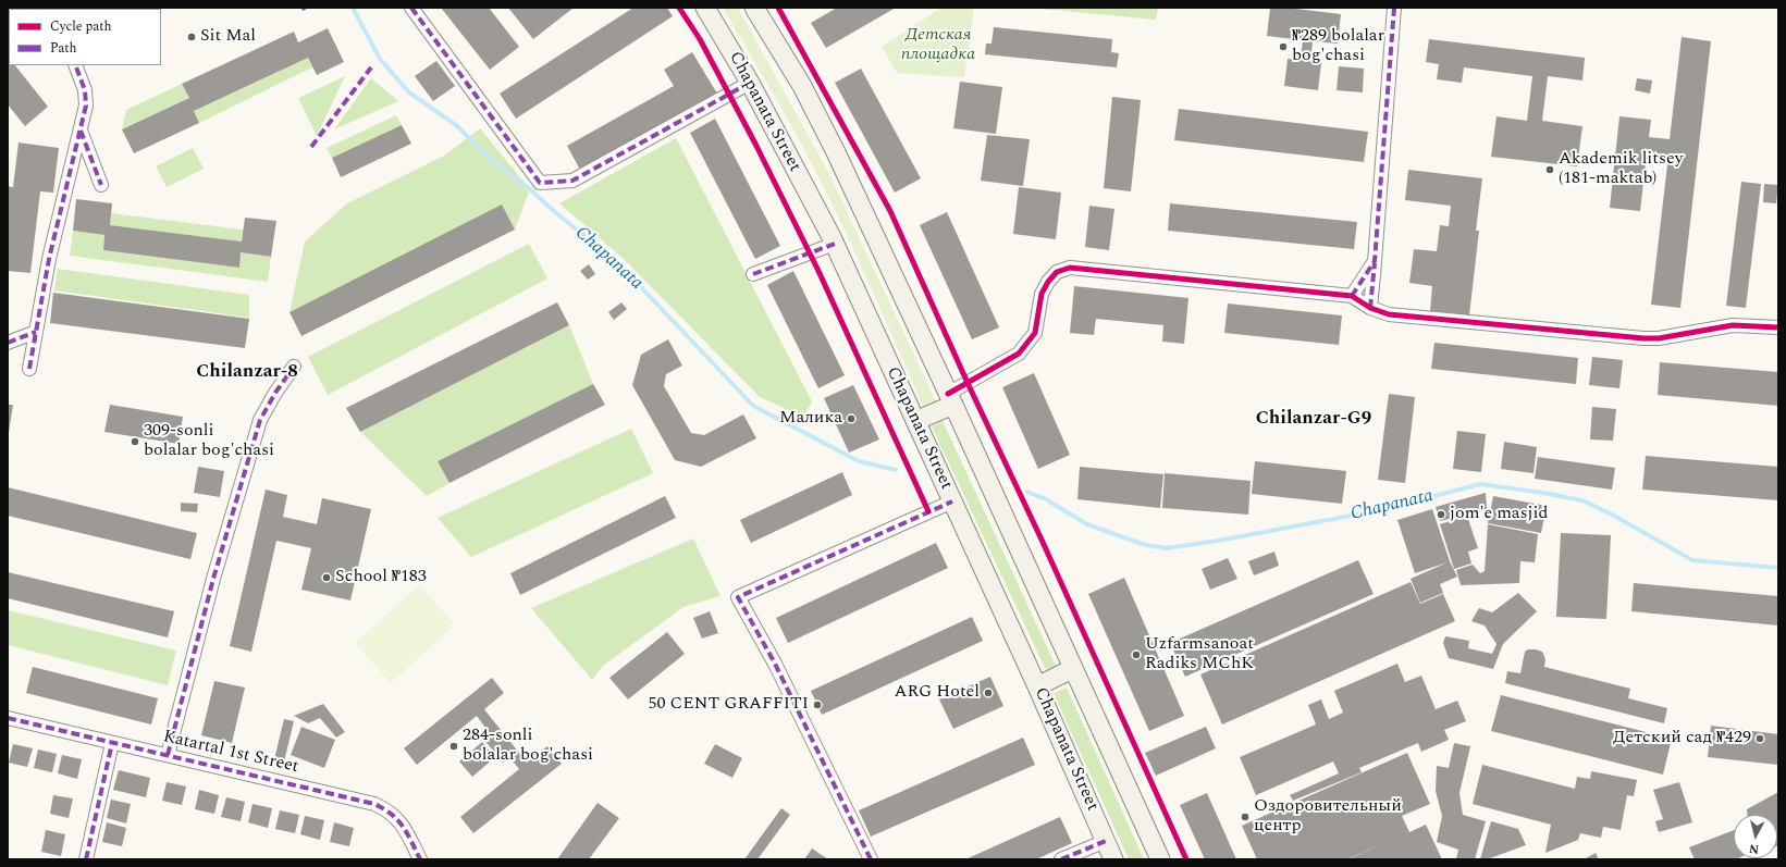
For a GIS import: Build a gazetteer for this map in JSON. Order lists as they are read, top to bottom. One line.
{"streets":{"main road":["Chapanata Street"],"street":["Katartal 1st Street"]},"districts":["Chilanzar-8","Chilanzar-G9"],"water":["Chapanata"],"parks":["Детская площадка"],"places":["Sit Mal","№289 bolalar bog'chasi","Akademik litsey (181-maktab)","Малика","309-sonli bolalar bog'chasi","jom'e masjid","School №183","Uzfarmsanoat Radiks MChK","ARG Hotel","50 CENT GRAFFITI","Детский сад №429","284-sonli bolalar bog'chasi","Оздоровительный центр"],"legend":["Cycle path","Path"],"north":"bottom"}
